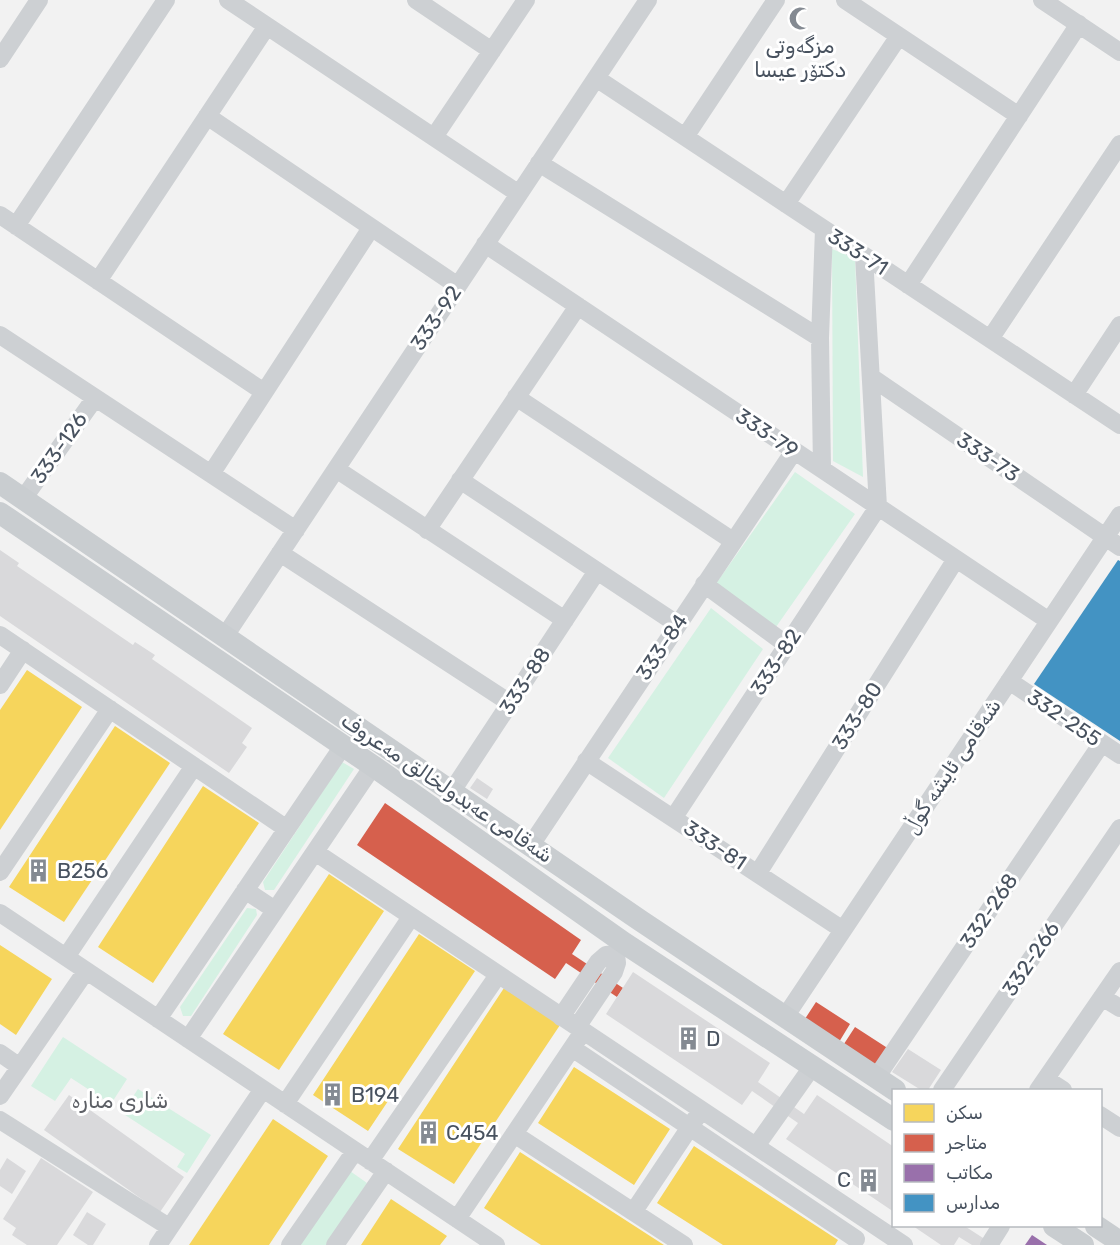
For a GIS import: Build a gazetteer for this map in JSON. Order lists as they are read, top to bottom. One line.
{"streets":{"main road":["شەقامی عەبدولخالق مەعروف"],"street":["333-71","333-92","333-79","333-126","333-73","333-84","333-82","333-88","333-80","332-255","شەقامی ئایشە گوڵ","333-81","332-268","332-266"]},"crossings":[["333-71","333-92"],["333-92","333-79"],["333-92","شەقامی عەبدولخالق مەعروف"],["333-79","333-84"],["333-79","333-82"],["333-79","333-80"],["333-79","شەقامی ئایشە گوڵ"],["333-126","شەقامی عەبدولخالق مەعروف"],["333-73","شەقامی ئایشە گوڵ"],["333-84","شەقامی عەبدولخالق مەعروف"],["333-84","333-81"],["333-82","333-81"],["333-88","شەقامی عەبدولخالق مەعروف"],["333-80","333-81"],["332-255","شەقامی ئایشە گوڵ"],["332-255","332-268"],["شەقامی ئایشە گوڵ","شەقامی عەبدولخالق مەعروف"],["شەقامی ئایشە گوڵ","333-81"],["شەقامی عەبدولخالق مەعروف","332-268"]],"districts":["شاری منارە"],"places":{"mosque":["مزگەوتی دکتۆر عیسا"],"building":["B256","D","B194","C454","C"]},"legend":["سكن","متاجر","مكاتب","مدارس"]}
